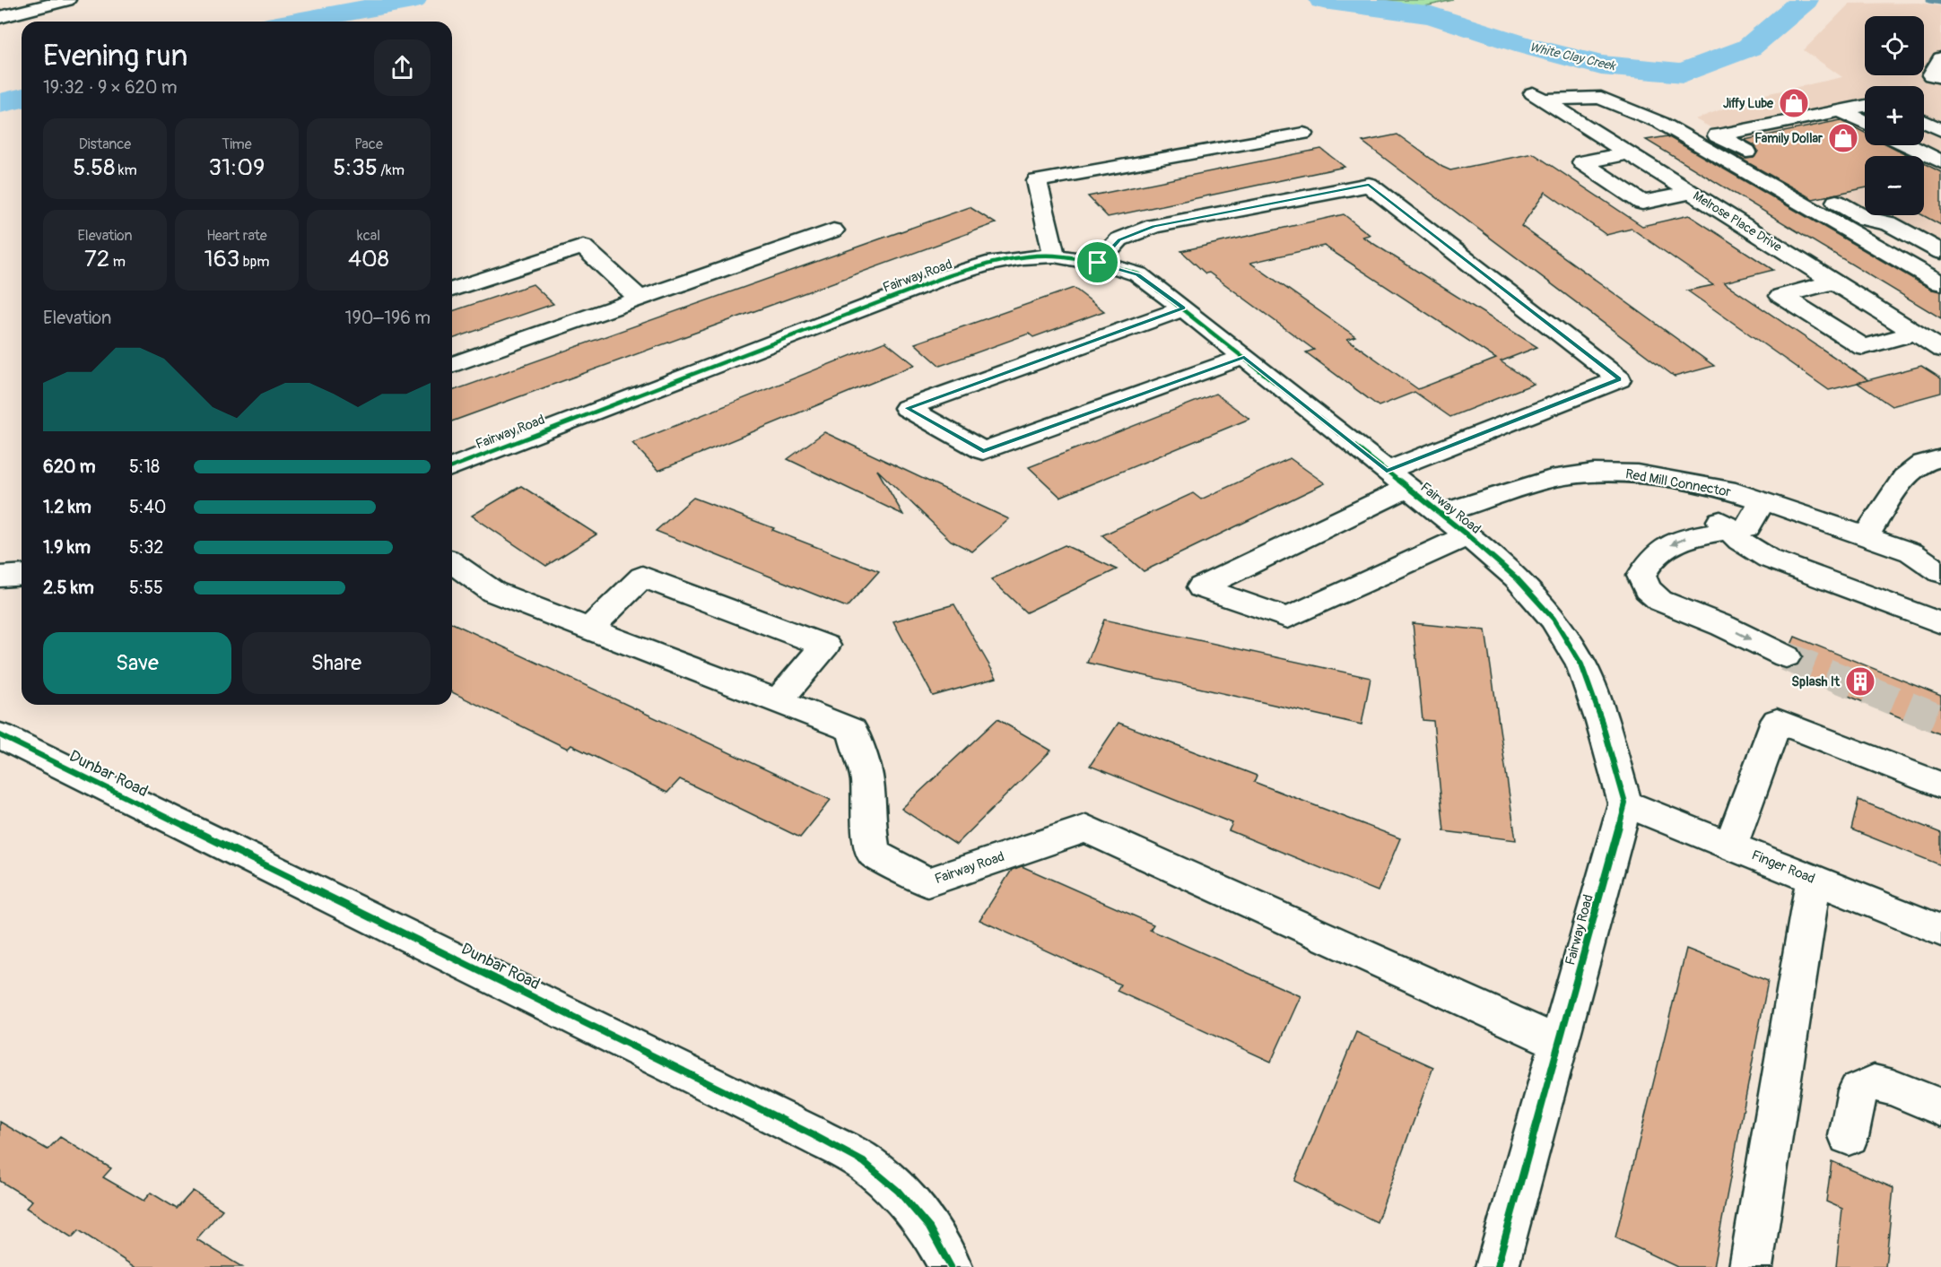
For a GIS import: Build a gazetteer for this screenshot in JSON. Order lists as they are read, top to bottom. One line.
{"streets":{"street":["Melrose Place Drive","Fairway Road","Red Mill Connector","Dunbar Road","Finger Road"]},"crossings":[["Fairway Road","Red Mill Connector"],["Fairway Road","Finger Road"]],"water":["White Clay Creek"],"places":{"shop":["Jiffy Lube","Family Dollar"],"building":["Splash It"]},"page":{"map_buttons":["+","−"],"heading":["Evening run","19:32 · 9 × 620 m"],"stats":[["Distance","5.58 km"],["Time","31:09"],["Pace","5:35 /km"],["Elevation","72 m"],["Heart rate","163 bpm"],["kcal","408"]],"chart":["Elevation","190–196 m"],"list":[{"name":"620 m","note":"5:18"},{"name":"1.2 km","note":"5:40"},{"name":"1.9 km","note":"5:32"},{"name":"2.5 km","note":"5:55"}],"buttons":["Save","Share"]}}
